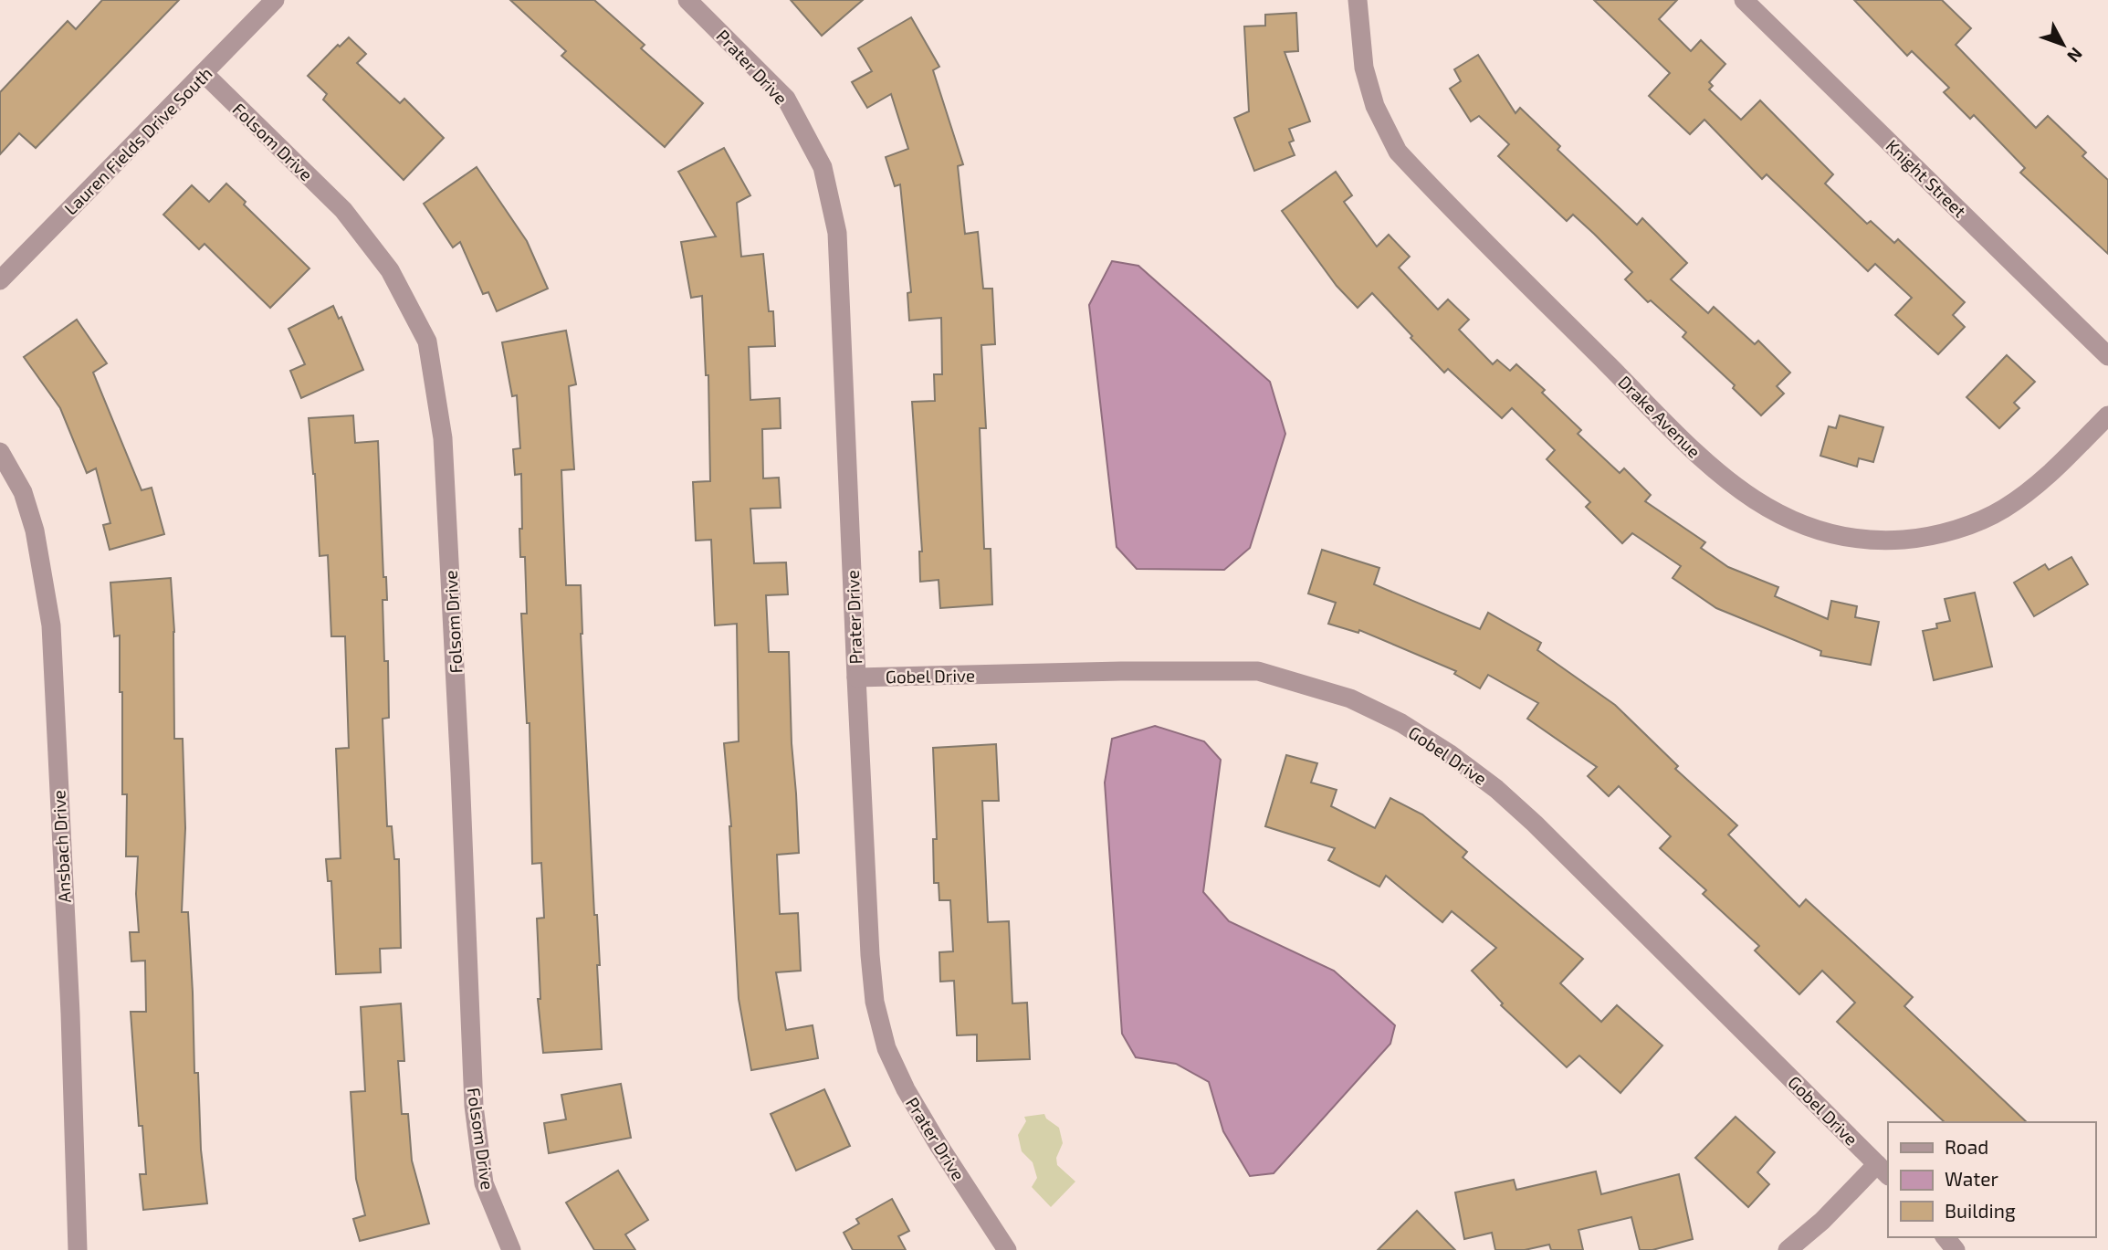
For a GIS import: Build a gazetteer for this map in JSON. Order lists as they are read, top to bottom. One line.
{"streets":{"street":["Prater Drive","Lauren Fields Drive South","Folsom Drive","Knight Street","Drake Avenue","Gobel Drive","Ansbach Drive"]},"crossings":[["Prater Drive","Gobel Drive"],["Lauren Fields Drive South","Folsom Drive"]],"legend":["Road","Water","Building"],"north":"bottom right"}
